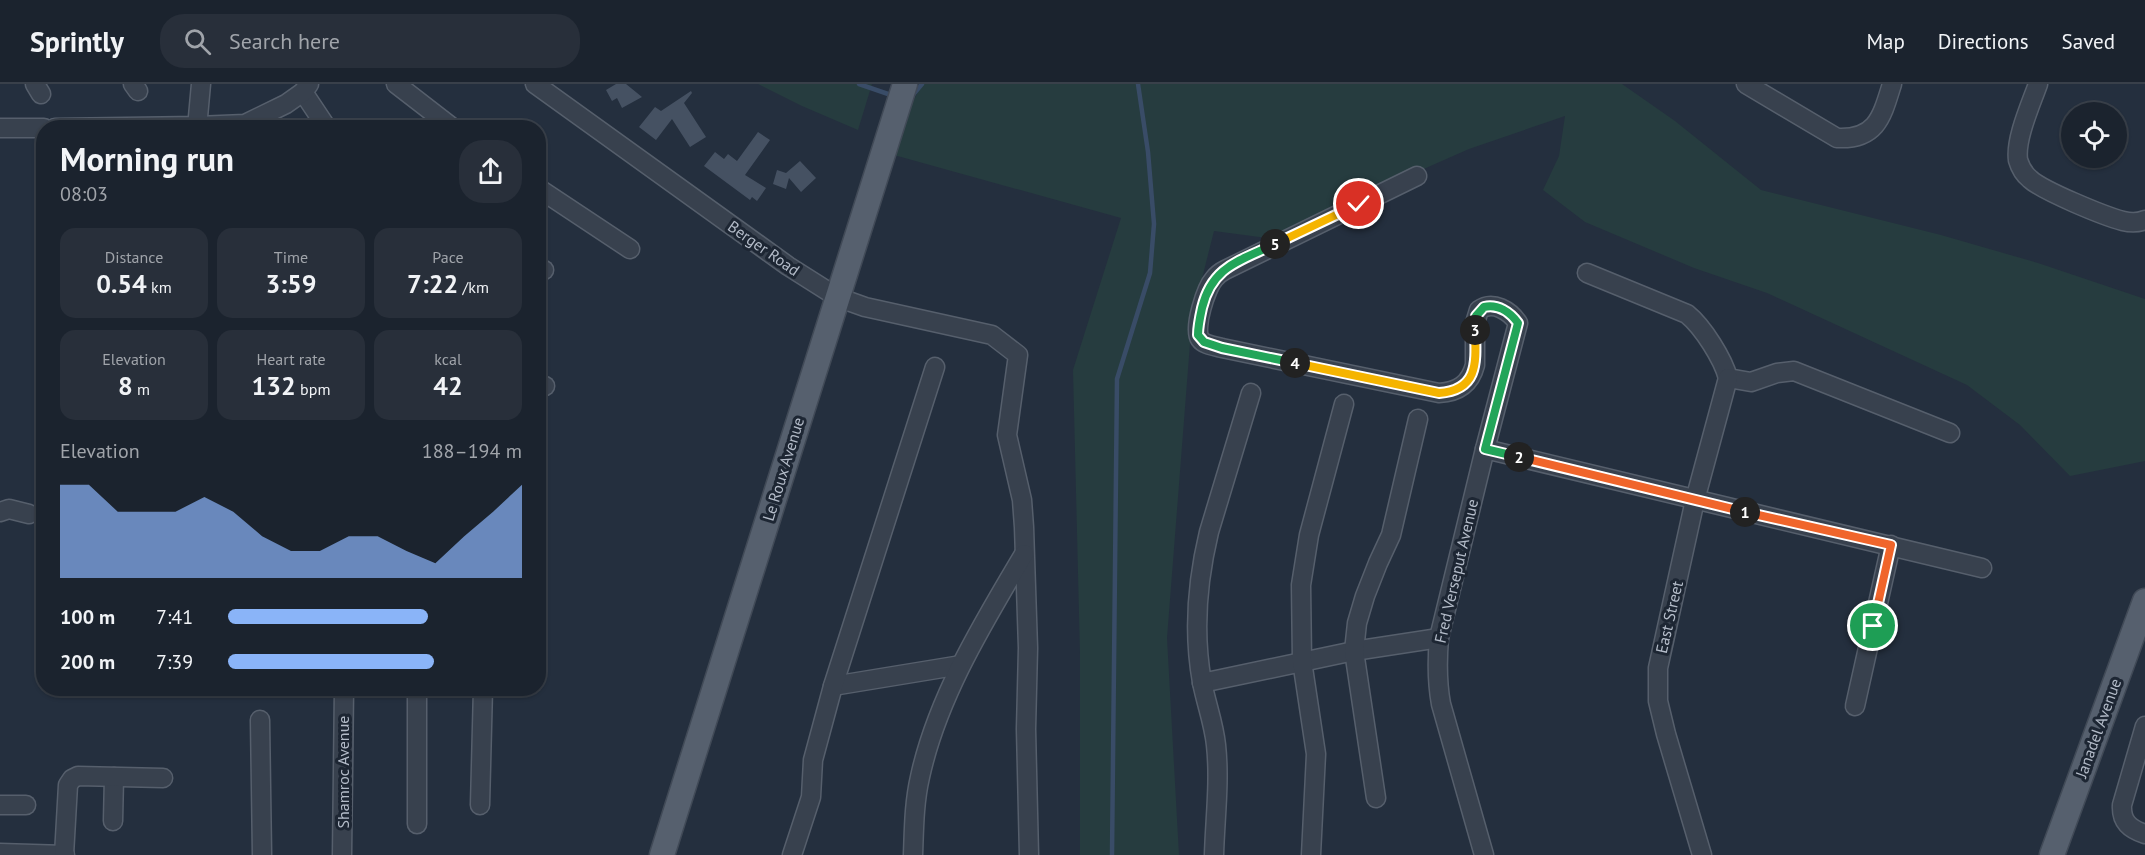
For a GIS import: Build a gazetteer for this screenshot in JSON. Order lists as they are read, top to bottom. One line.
{"streets":{"main road":["Le Roux Avenue","Janadel Avenue"],"street":["Berger Road","Fred Verseput Avenue","East Street","Shamroc Avenue"]},"crossings":[["Berger Road","Le Roux Avenue"]],"page":{"header":"Sprintly","search":"Search here","nav":["Map","Directions","Saved"],"heading":["Morning run","08:03"],"stats":[["Distance","0.54 km"],["Time","3:59"],["Pace","7:22 /km"],["Elevation","8 m"],["Heart rate","132 bpm"],["kcal","42"]],"pins":["5","3","4","2","1"],"chart":["Elevation","188–194 m"],"list":[{"name":"100 m","note":"7:41"},{"name":"200 m","note":"7:39"}]}}
